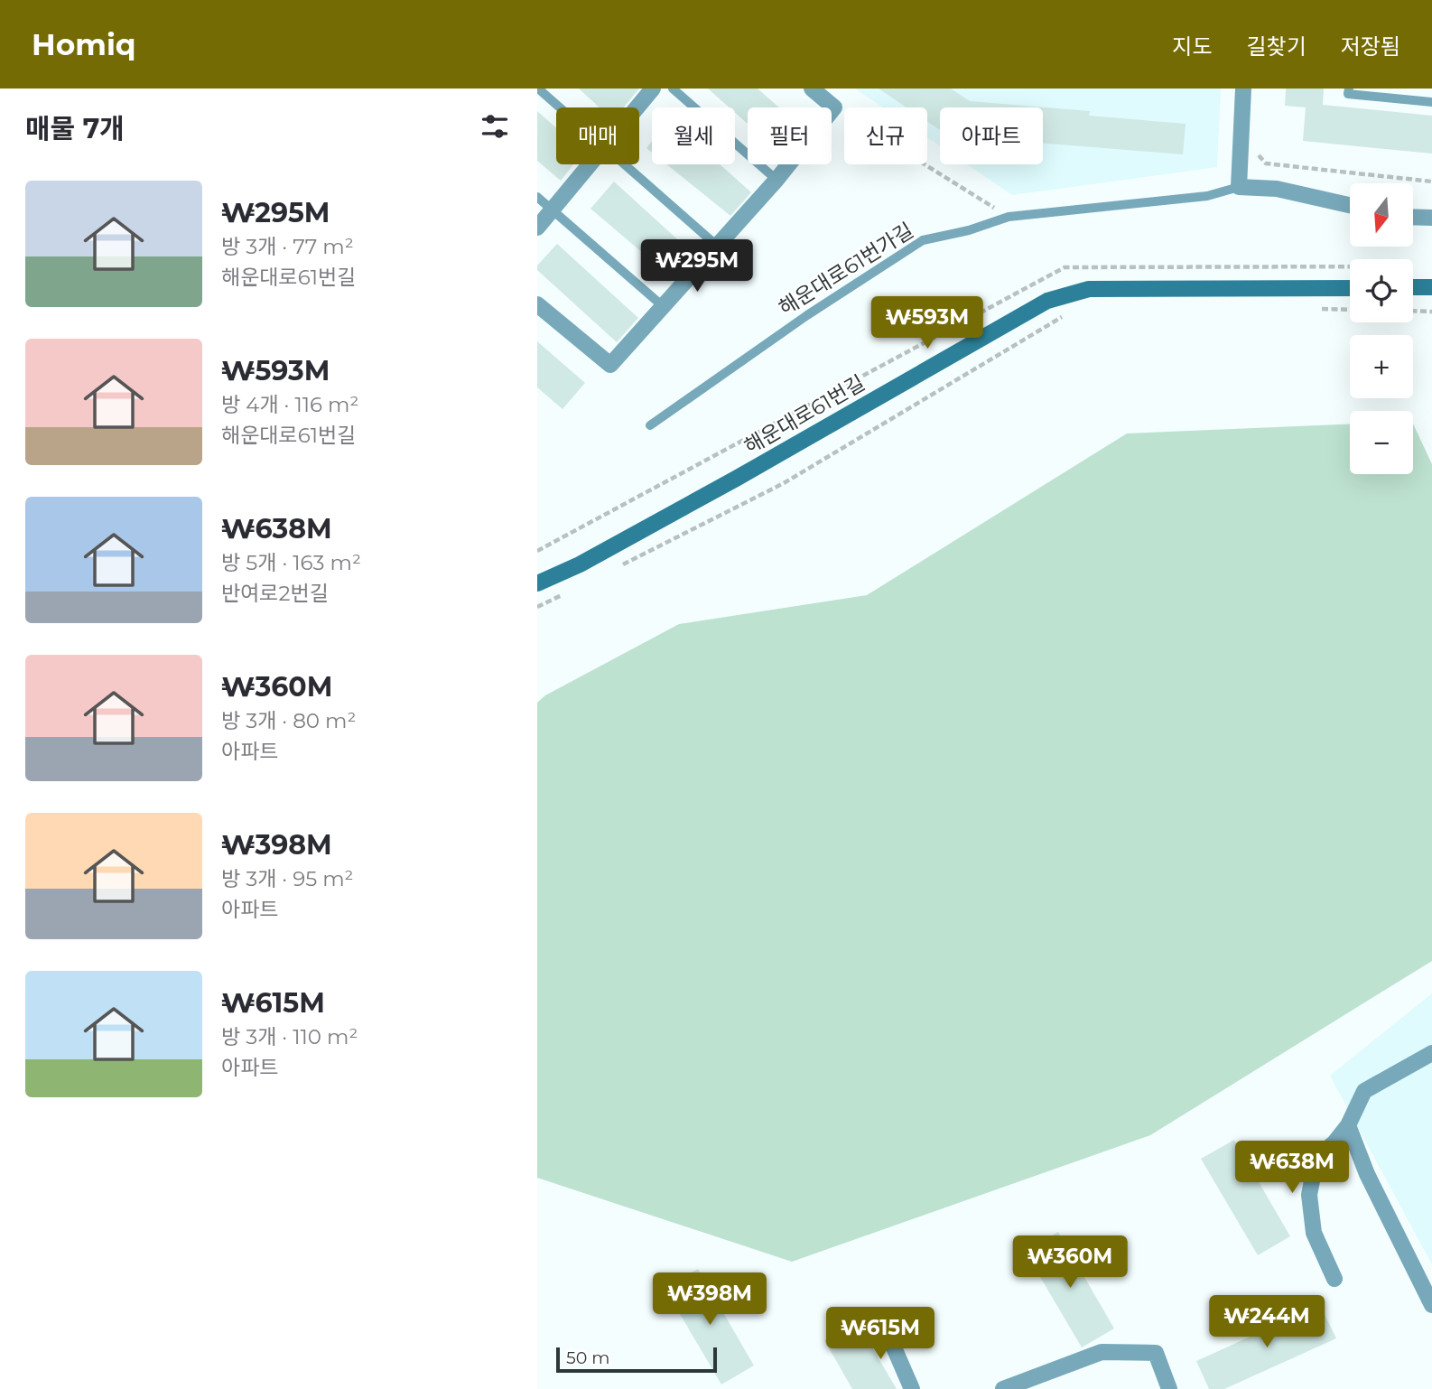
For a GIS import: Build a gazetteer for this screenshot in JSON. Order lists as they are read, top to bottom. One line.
{"streets":{"main road":["해운대로61번길"],"lane":["해운대로61번가길"]},"scale_bar":"50 m","north":"bottom","page":{"header":"Homiq","nav":["지도","길찾기","저장됨"],"heading":"매물 7개","chip":["매매","월세","필터","신규","아파트"],"list":[{"name":"₩295M","note":"방 3개 · 77 m² · 해운대로61번길"},{"name":"₩593M","note":"방 4개 · 116 m² · 해운대로61번길"},{"name":"₩638M","note":"방 5개 · 163 m² · 반여로2번길"},{"name":"₩360M","note":"방 3개 · 80 m² · 아파트"},{"name":"₩398M","note":"방 3개 · 95 m² · 아파트"},{"name":"₩615M","note":"방 3개 · 110 m² · 아파트"}],"map_buttons":["+","−"],"price":["₩295M","₩593M","₩638M","₩360M","₩398M","₩244M","₩615M"],"scale":"50 m"}}
